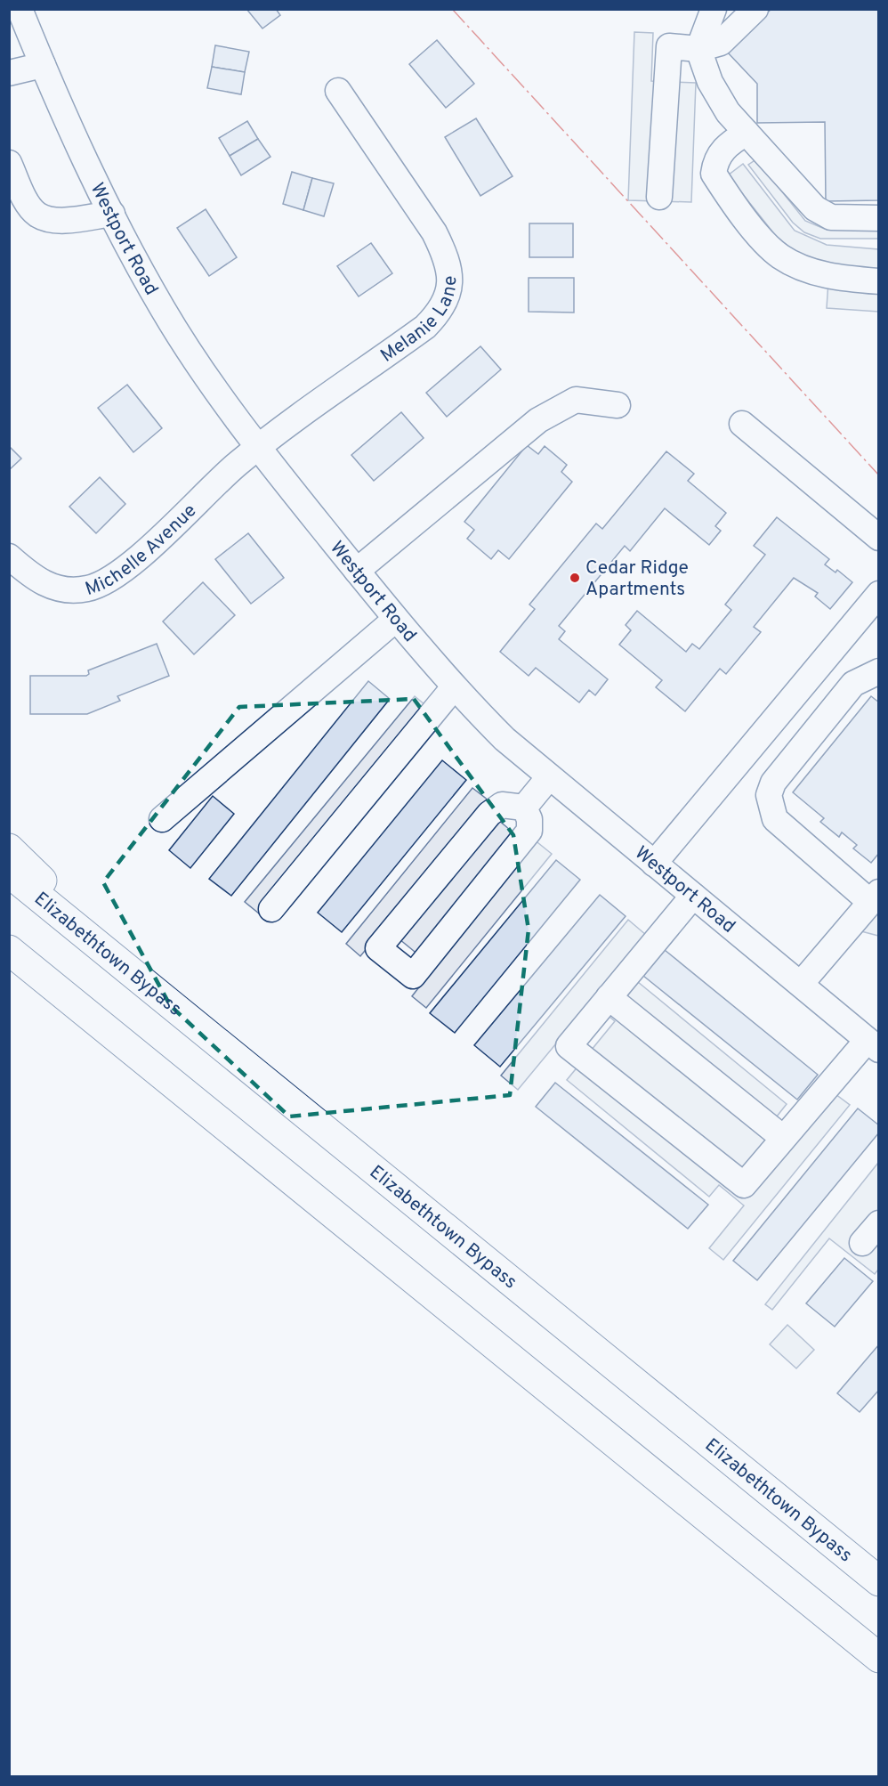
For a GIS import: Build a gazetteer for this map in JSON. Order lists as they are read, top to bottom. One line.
{"streets":{"highway":["Elizabethtown Bypass"],"street":["Westport Road","Melanie Lane","Michelle Avenue"]},"crossings":[["Westport Road","Melanie Lane"],["Westport Road","Michelle Avenue"],["Melanie Lane","Michelle Avenue"]],"places":["Cedar Ridge Apartments"]}
